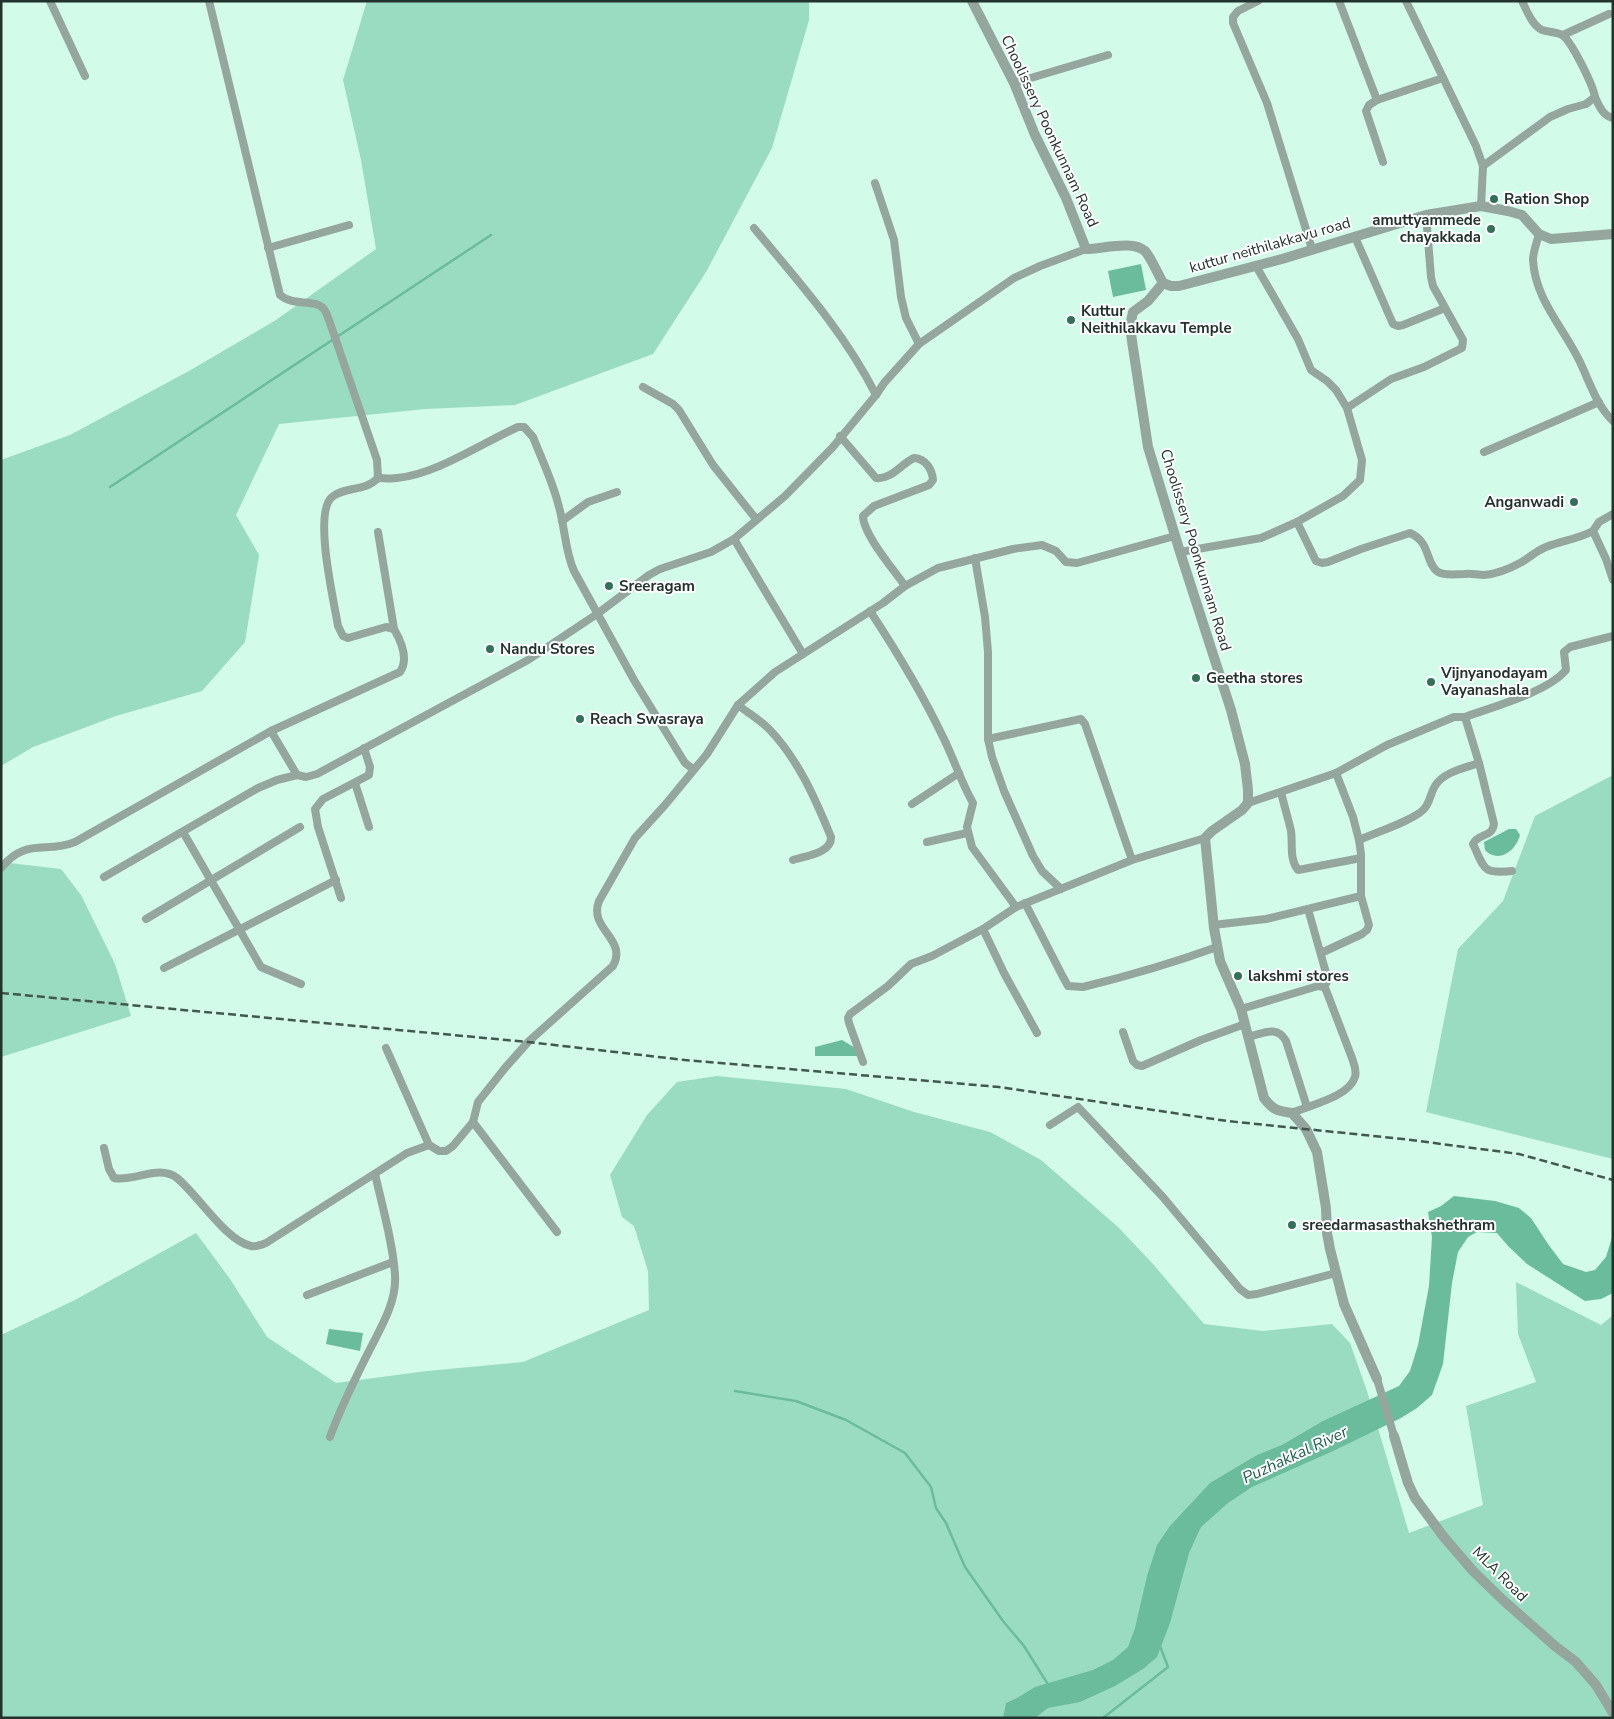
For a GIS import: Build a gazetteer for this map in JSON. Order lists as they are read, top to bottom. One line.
{"streets":{"street":["Choolissery Poonkunnam Road","kuttur neithilakkavu road","MLA Road"]},"crossings":[["Choolissery Poonkunnam Road","kuttur neithilakkavu road"]],"water":["Puzhakkal River"],"places":["Ration Shop","amuttyammede chayakkada","Kuttur Neithilakkavu Temple","Anganwadi","Sreeragam","Nandu Stores","Geetha stores","Vijnyanodayam Vayanashala","Reach Swasraya","lakshmi stores","sreedarmasasthakshethram"]}
